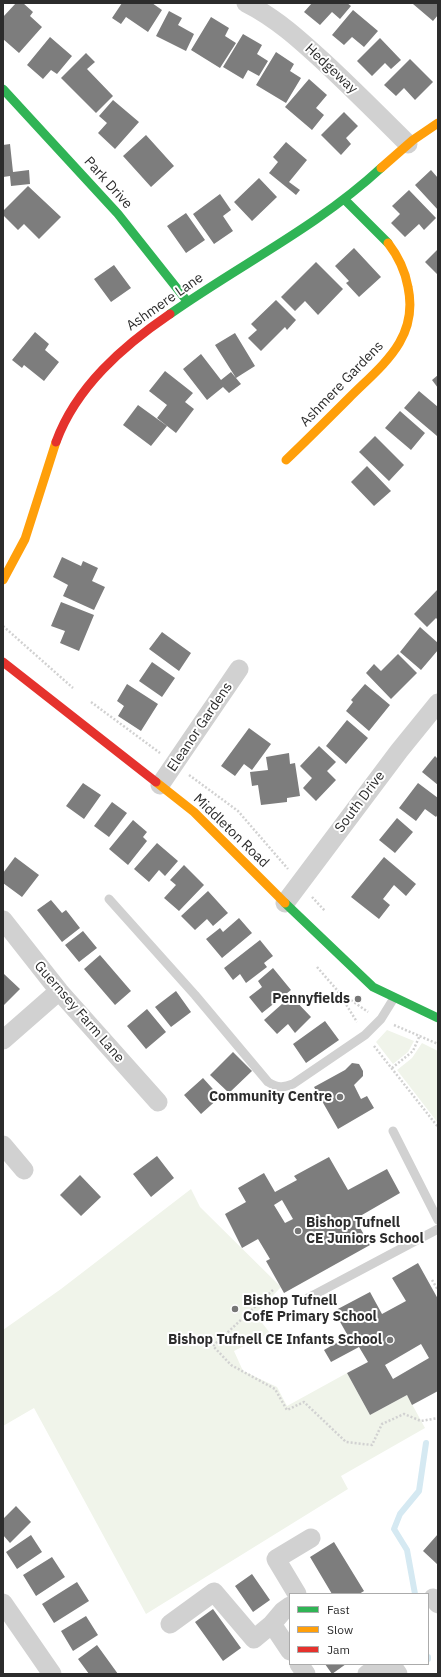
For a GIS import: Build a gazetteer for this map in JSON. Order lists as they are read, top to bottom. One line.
{"streets":{"street":["Hedgeway","Park Drive","Ashmere Lane","Ashmere Gardens","Eleanor Gardens","South Drive","Middleton Road","Guernsey Farm Lane"]},"crossings":[["Hedgeway","Ashmere Lane"],["Park Drive","Ashmere Lane"],["Ashmere Lane","Ashmere Gardens"],["Eleanor Gardens","Middleton Road"],["South Drive","Middleton Road"]],"places":["Pennyfields","Community Centre","Bishop Tufnell CE Juniors School","Bishop Tufnell CofE Primary School","Bishop Tufnell CE Infants School"],"legend":["Fast","Slow","Jam"]}
